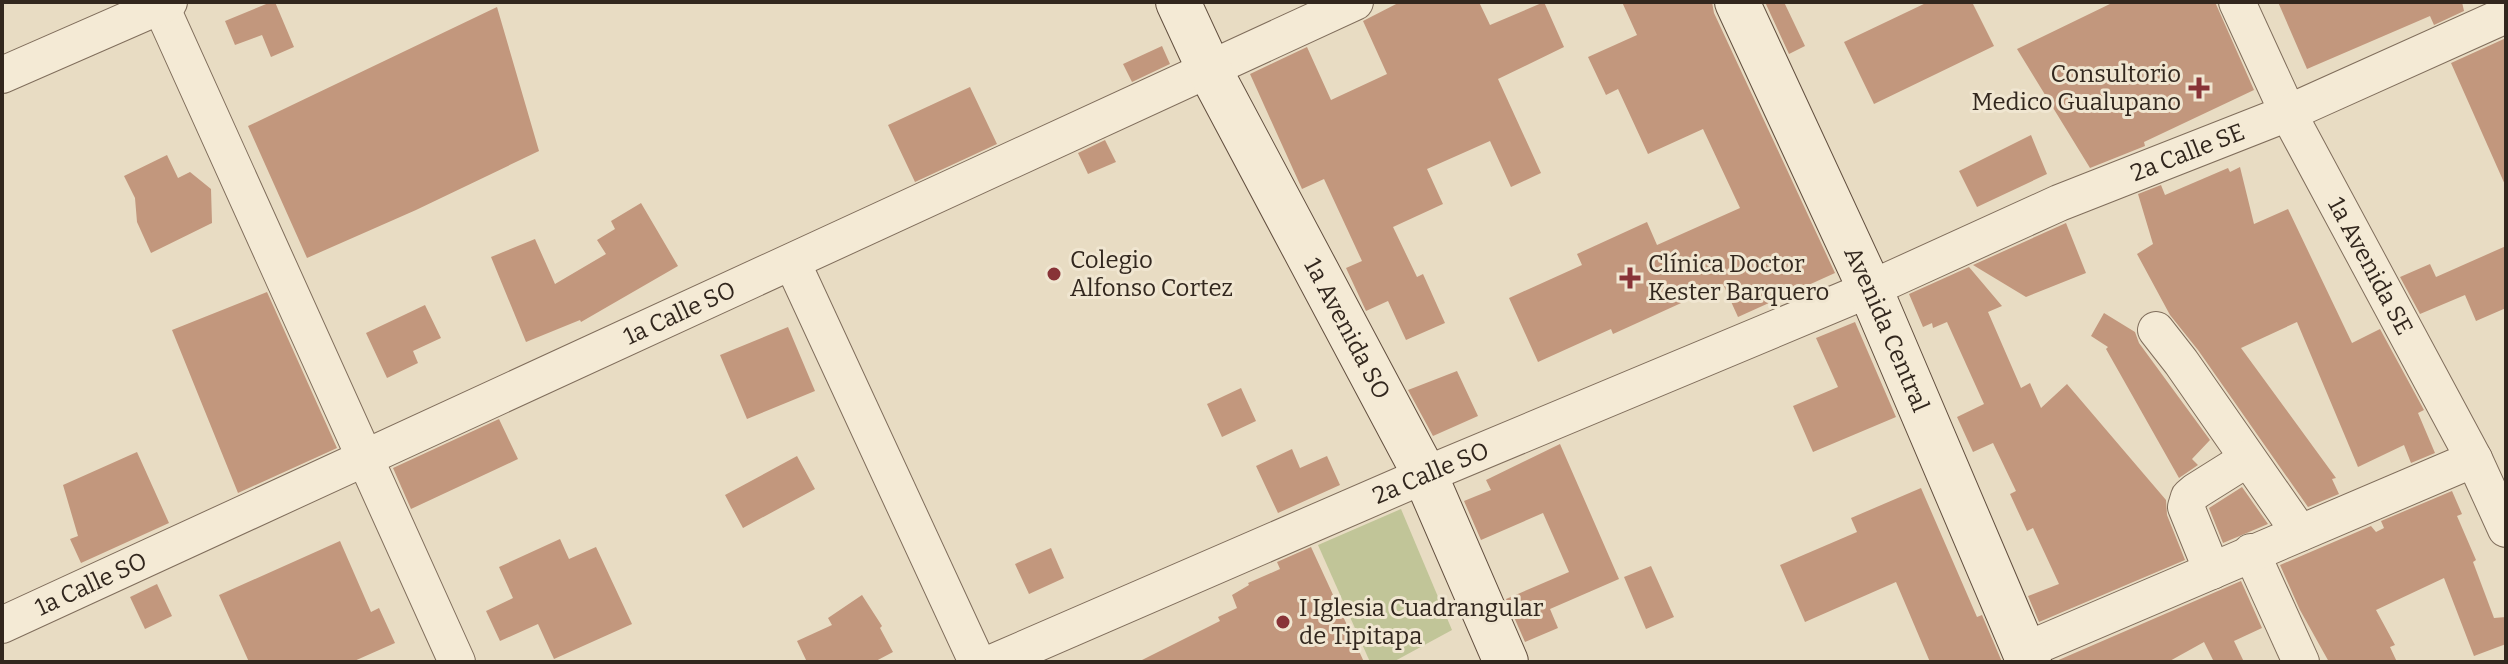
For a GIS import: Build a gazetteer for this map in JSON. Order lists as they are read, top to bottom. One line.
{"streets":{"street":["2a Calle SE","1a Avenida SE","1a Calle SO","1a Avenida SO","Avenida Central","2a Calle SO"]},"crossings":[["2a Calle SE","1a Avenida SE"],["2a Calle SE","Avenida Central"],["2a Calle SE","2a Calle SO"],["1a Calle SO","1a Avenida SO"],["1a Avenida SO","2a Calle SO"],["Avenida Central","2a Calle SO"]],"places":{"health":["Consultorio Medico Gualupano","Clínica Doctor Kester Barquero"],"other":["Colegio Alfonso Cortez","I Iglesia Cuadrangular de Tipitapa"]}}
